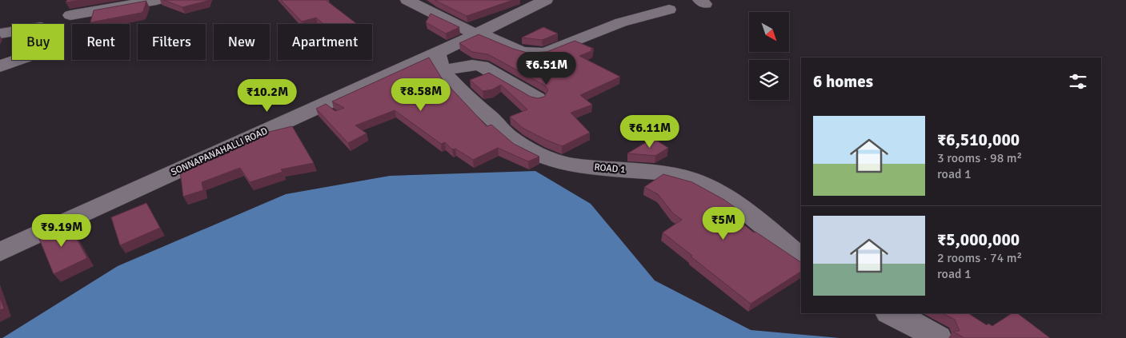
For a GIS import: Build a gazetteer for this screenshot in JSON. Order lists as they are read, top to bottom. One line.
{"streets":{"street":["SONNAPANAHALLI ROAD","ROAD 1"]},"crossings":[["SONNAPANAHALLI ROAD","ROAD 1"]],"north":"bottom right","page":{"chip":["Buy","Rent","Filters","New","Apartment"],"price":["₹6.51M","₹8.58M","₹10.2M","₹6.11M","₹5M","₹9.19M"],"heading":"6 homes","list":[{"name":"₹6,510,000","note":"3 rooms · 98 m² · road 1"},{"name":"₹5,000,000","note":"2 rooms · 74 m² · road 1"}]}}
